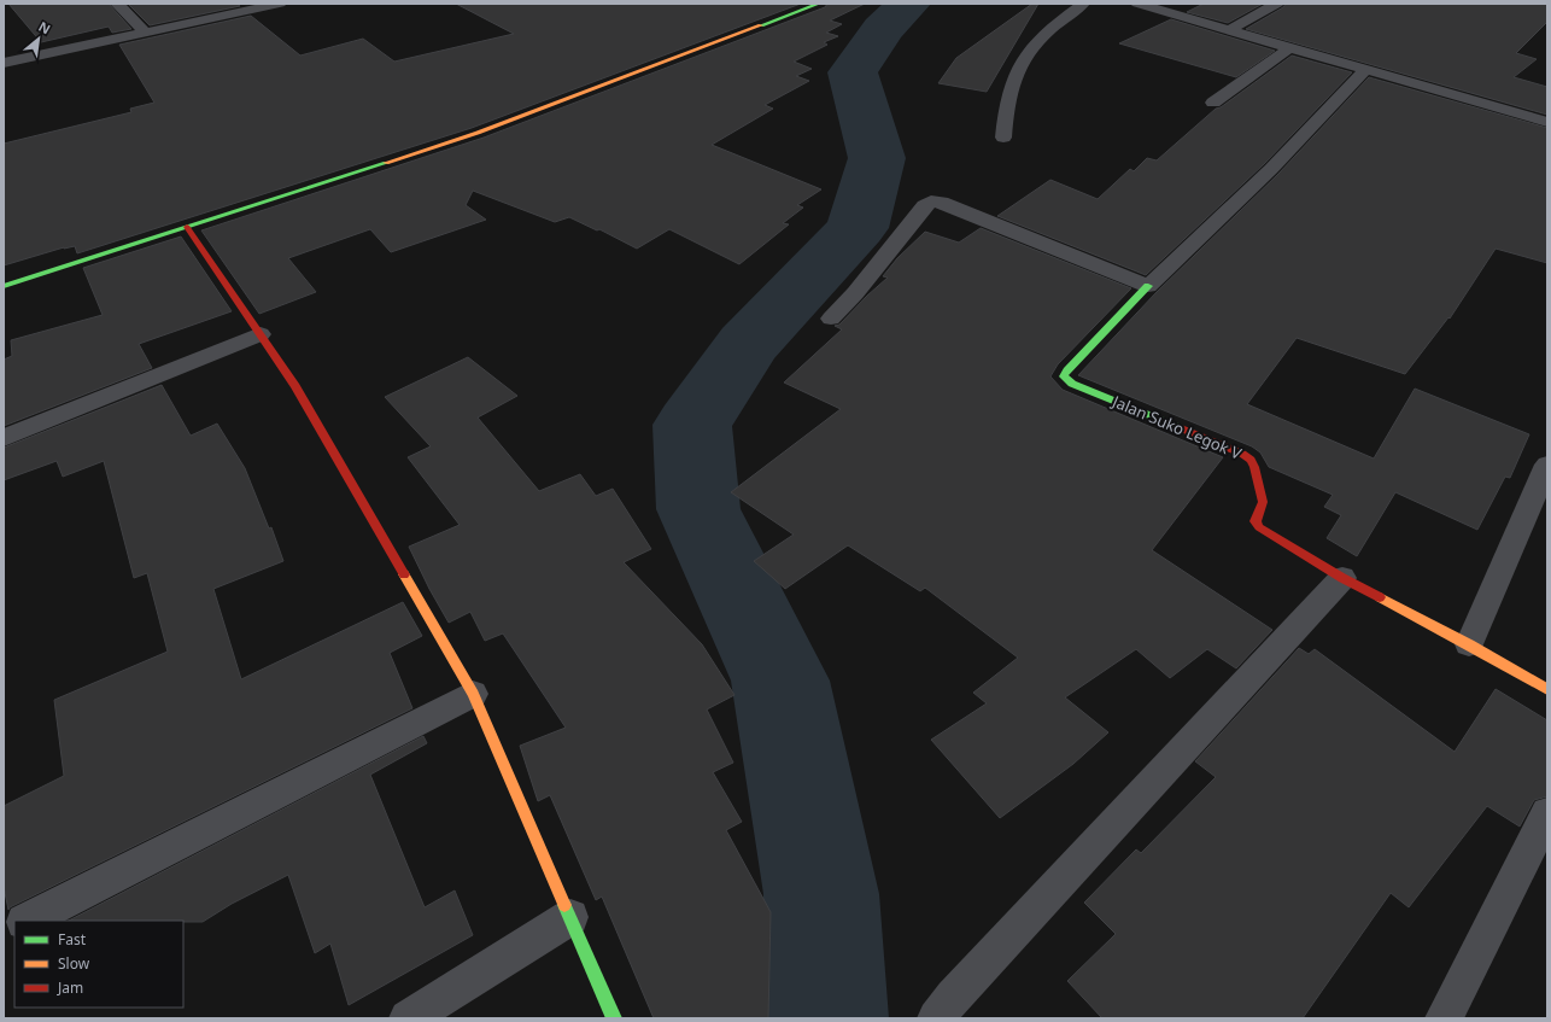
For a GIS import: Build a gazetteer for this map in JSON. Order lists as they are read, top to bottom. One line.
{"streets":{"street":["Jalan Suko Legok V"]},"legend":["Fast","Slow","Jam"],"north":"top right"}
